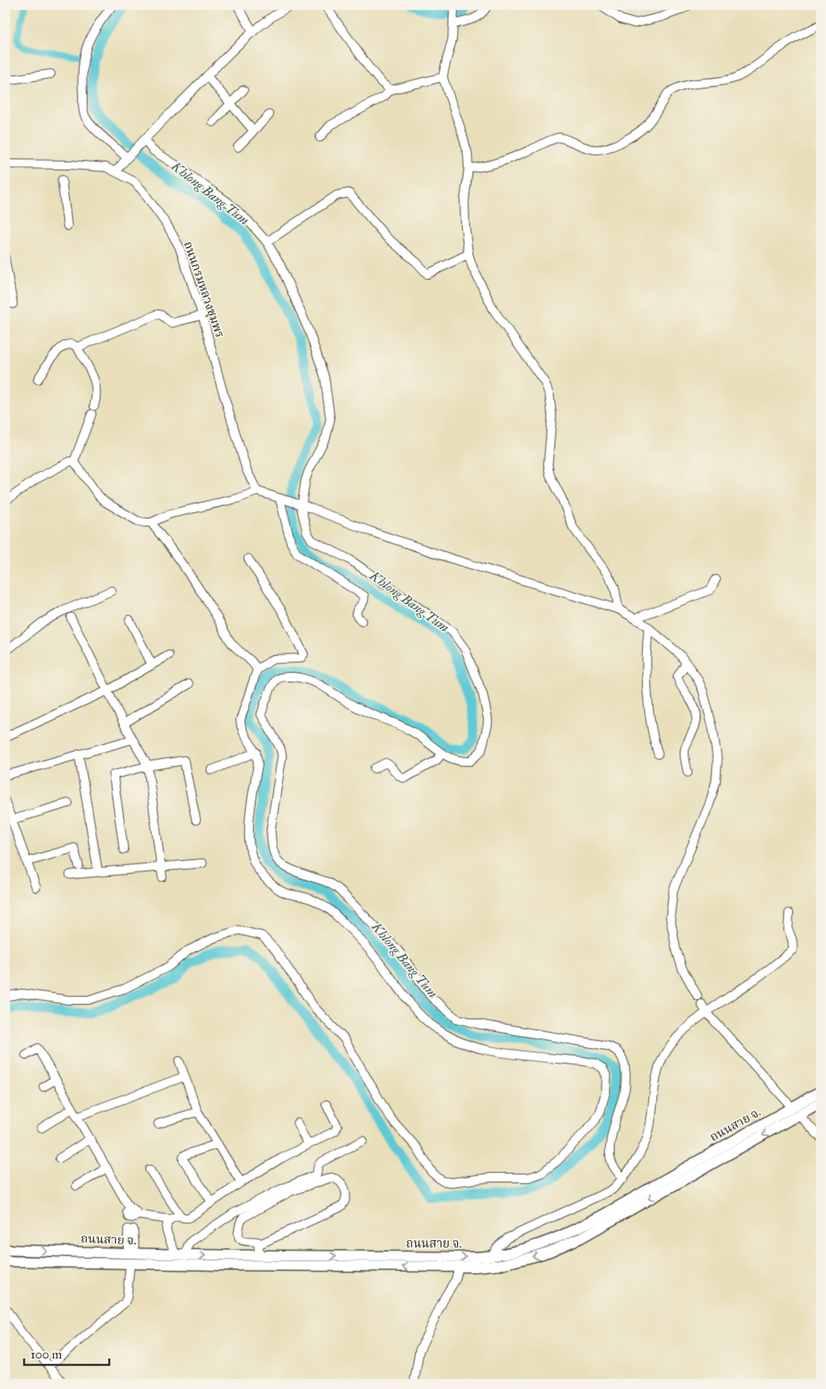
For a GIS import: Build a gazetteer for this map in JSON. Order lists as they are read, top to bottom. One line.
{"streets":{"main road":["ถนนสาย จ."],"street":["ถนนกรมหลวงชุมพร"]},"water":["Khlong Bang Tum"],"scale_bar":"100 m"}
